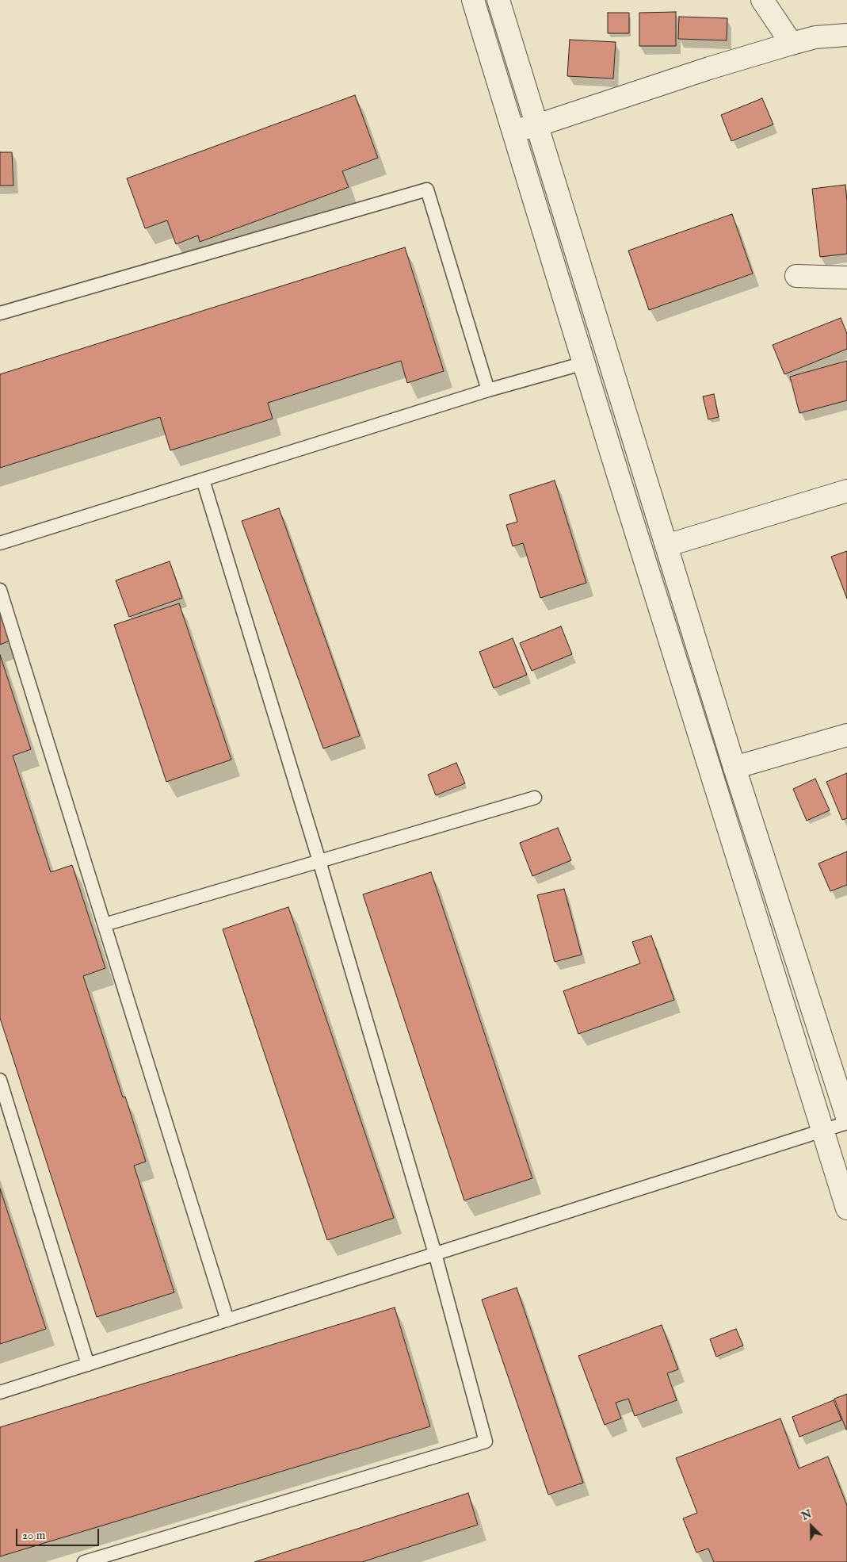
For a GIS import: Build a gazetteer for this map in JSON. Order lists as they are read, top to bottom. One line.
{"scale_bar":"20 m","north":"top left"}
